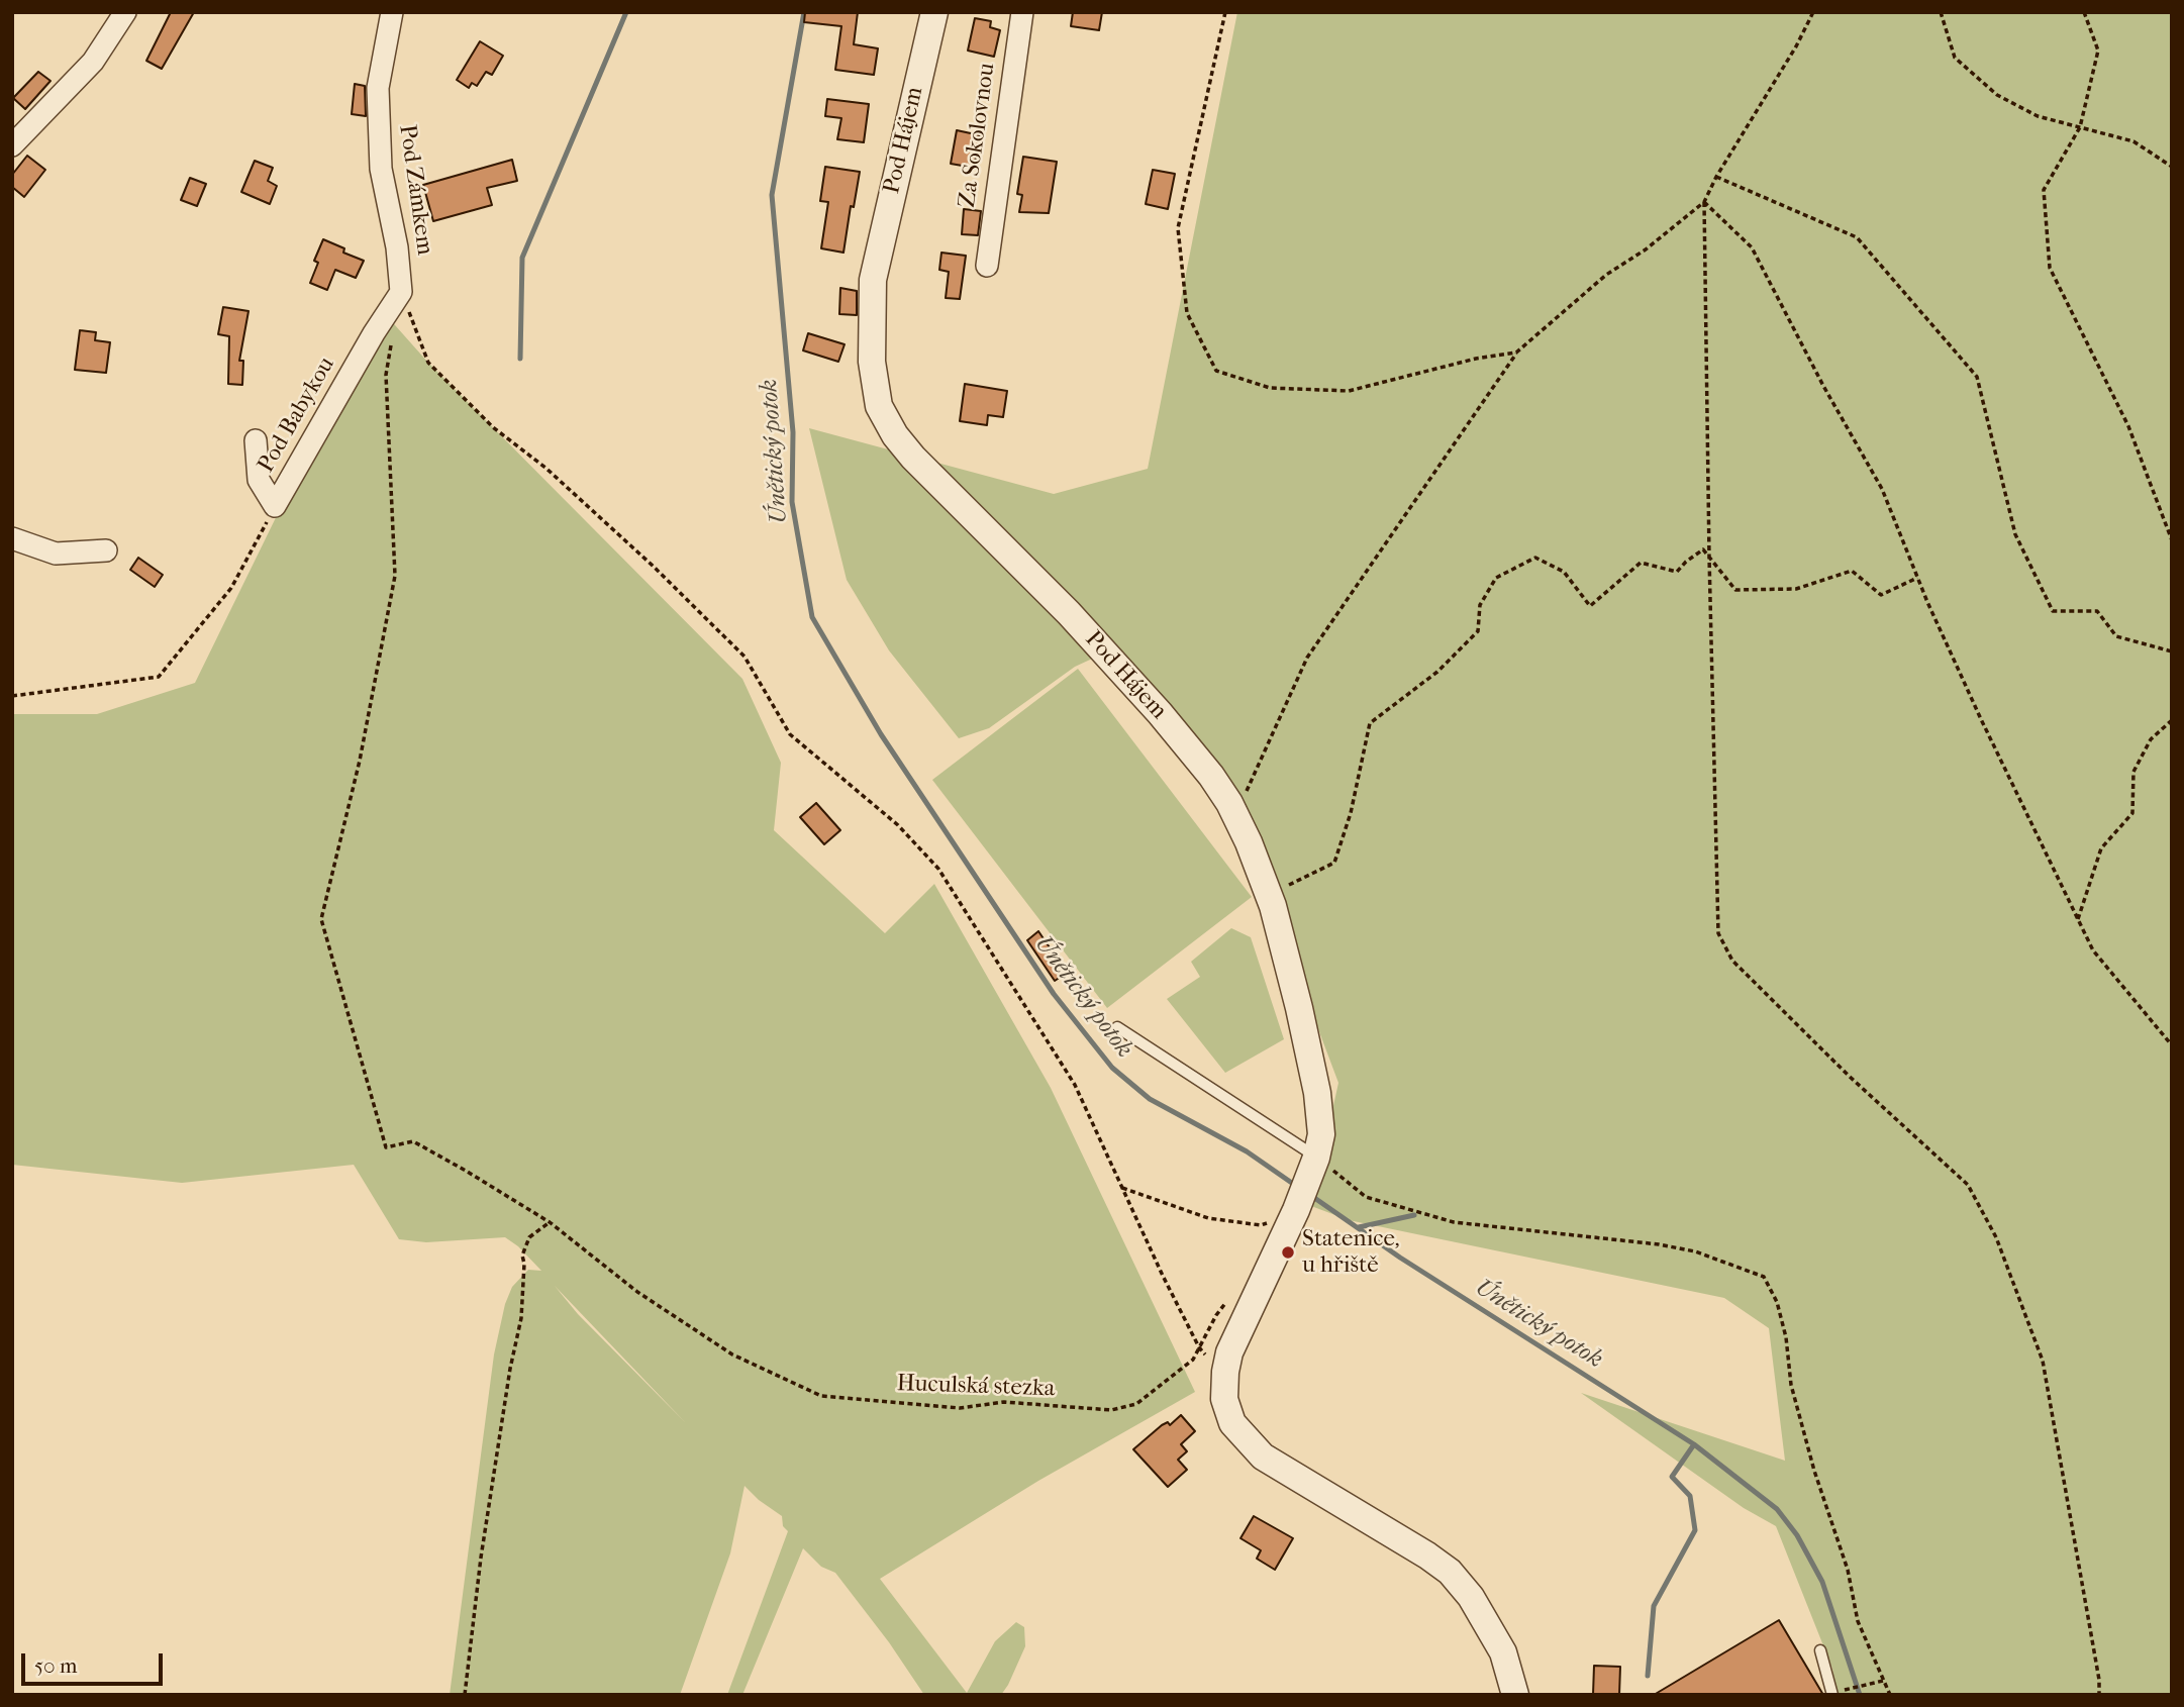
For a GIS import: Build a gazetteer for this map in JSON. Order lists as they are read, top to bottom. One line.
{"streets":{"street":["Za Sokolovnou","Pod Hájem","Pod Zámkem","Pod Babykou"],"path":["Huculská stezka"]},"crossings":[["Pod Zámkem","Pod Babykou"]],"water":["Únětický potok"],"places":["Statenice, u hřiště"],"scale_bar":"50 m"}
